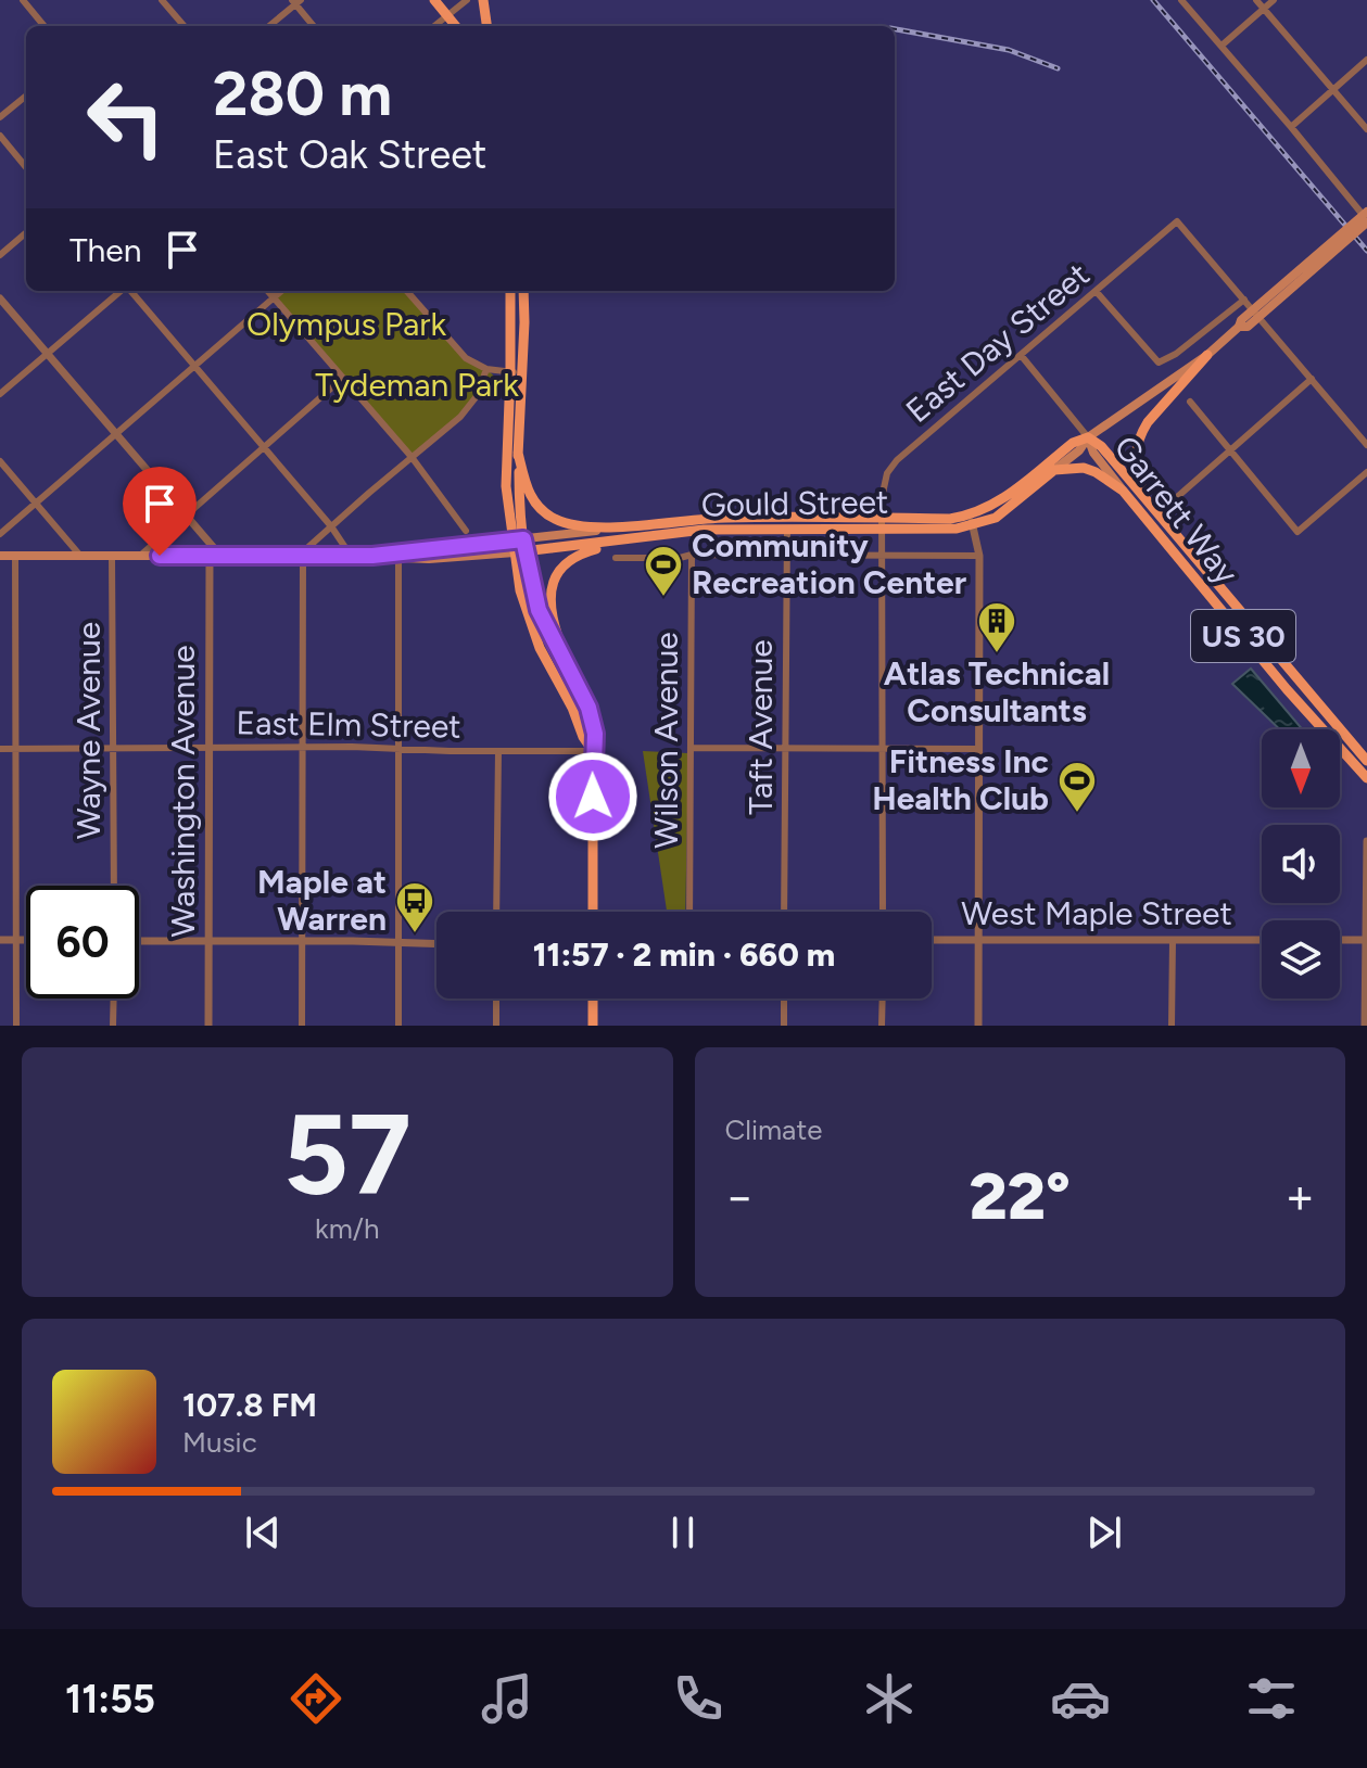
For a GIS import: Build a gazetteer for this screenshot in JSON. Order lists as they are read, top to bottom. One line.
{"streets":{"main road":["Gould Street","Garrett Way","US 30"],"street":["East Day Street","East Elm Street","Taft Avenue","Wayne Avenue","Wilson Avenue","Washington Avenue","West Maple Street"]},"crossings":[["East Day Street","Gould Street"],["Gould Street","Taft Avenue"],["Garrett Way","US 30"],["East Elm Street","Wayne Avenue"],["East Elm Street","Washington Avenue"]],"parks":["Olympus Park","Tydeman Park"],"places":{"sports":["Community Recreation Center","Fitness Inc Health Club"],"building":["Atlas Technical Consultants"],"bus stop":["Maple at Warren"]},"north":"bottom","page":{"turn":["280 m","East Oak Street"],"then":"Then","limit":"60","trip":"11:57 · 2 min · 660 m","tile":[["57","km/h"],"Climate"],"heat":["−","22°","+"],"song":["107.8 FM","Music"],"tabs":"11:55"}}
